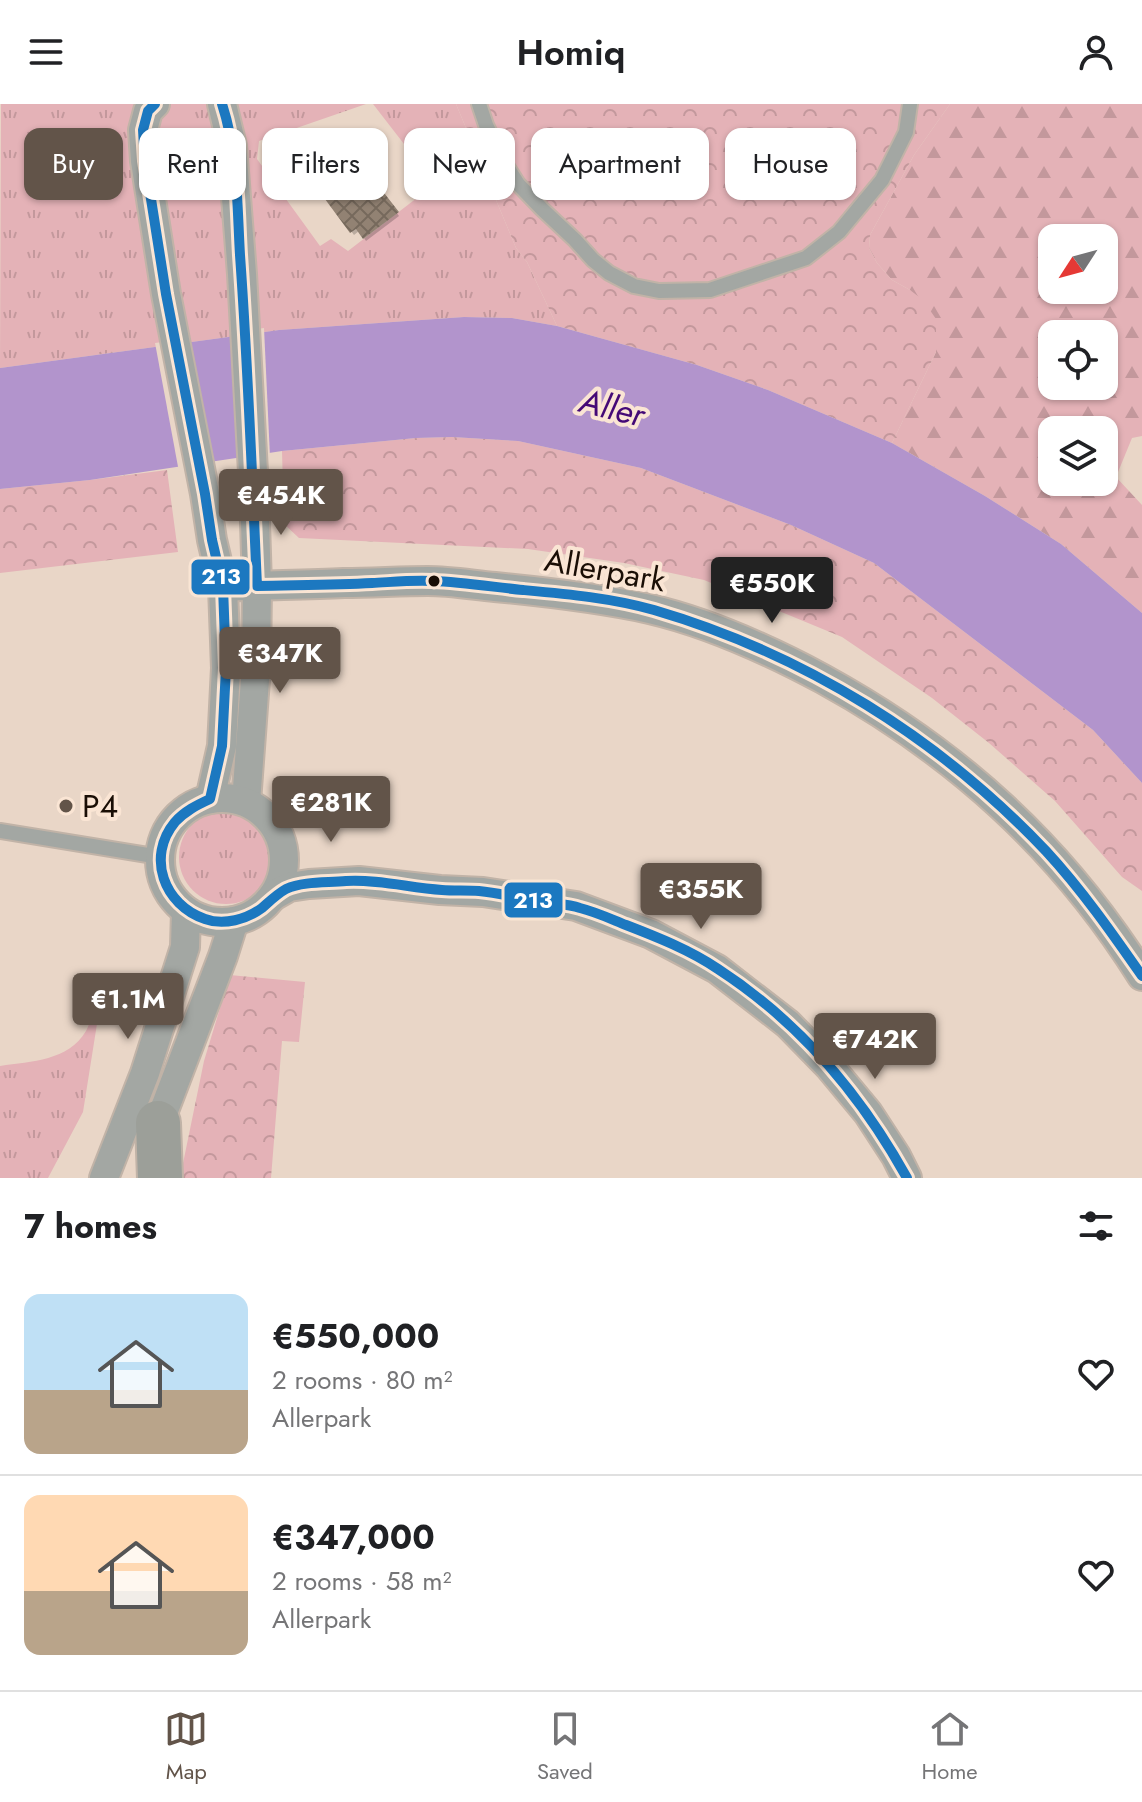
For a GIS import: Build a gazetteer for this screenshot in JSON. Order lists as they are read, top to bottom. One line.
{"streets":{"street":["Allerpark"]},"water":["Aller"],"places":["P4"],"lines":["transit line 213"],"north":"bottom left","page":{"header":"Homiq","chip":["Buy","Rent","Filters","New","Apartment","House"],"price":["€454K","€550K","€347K","€281K","€355K","€1.1M","€742K"],"heading":"7 homes","list":[{"name":"€550,000","note":"2 rooms · 80 m² · Allerpark"},{"name":"€347,000","note":"2 rooms · 58 m² · Allerpark"}],"tabs":["Map","Saved","Home"]}}
